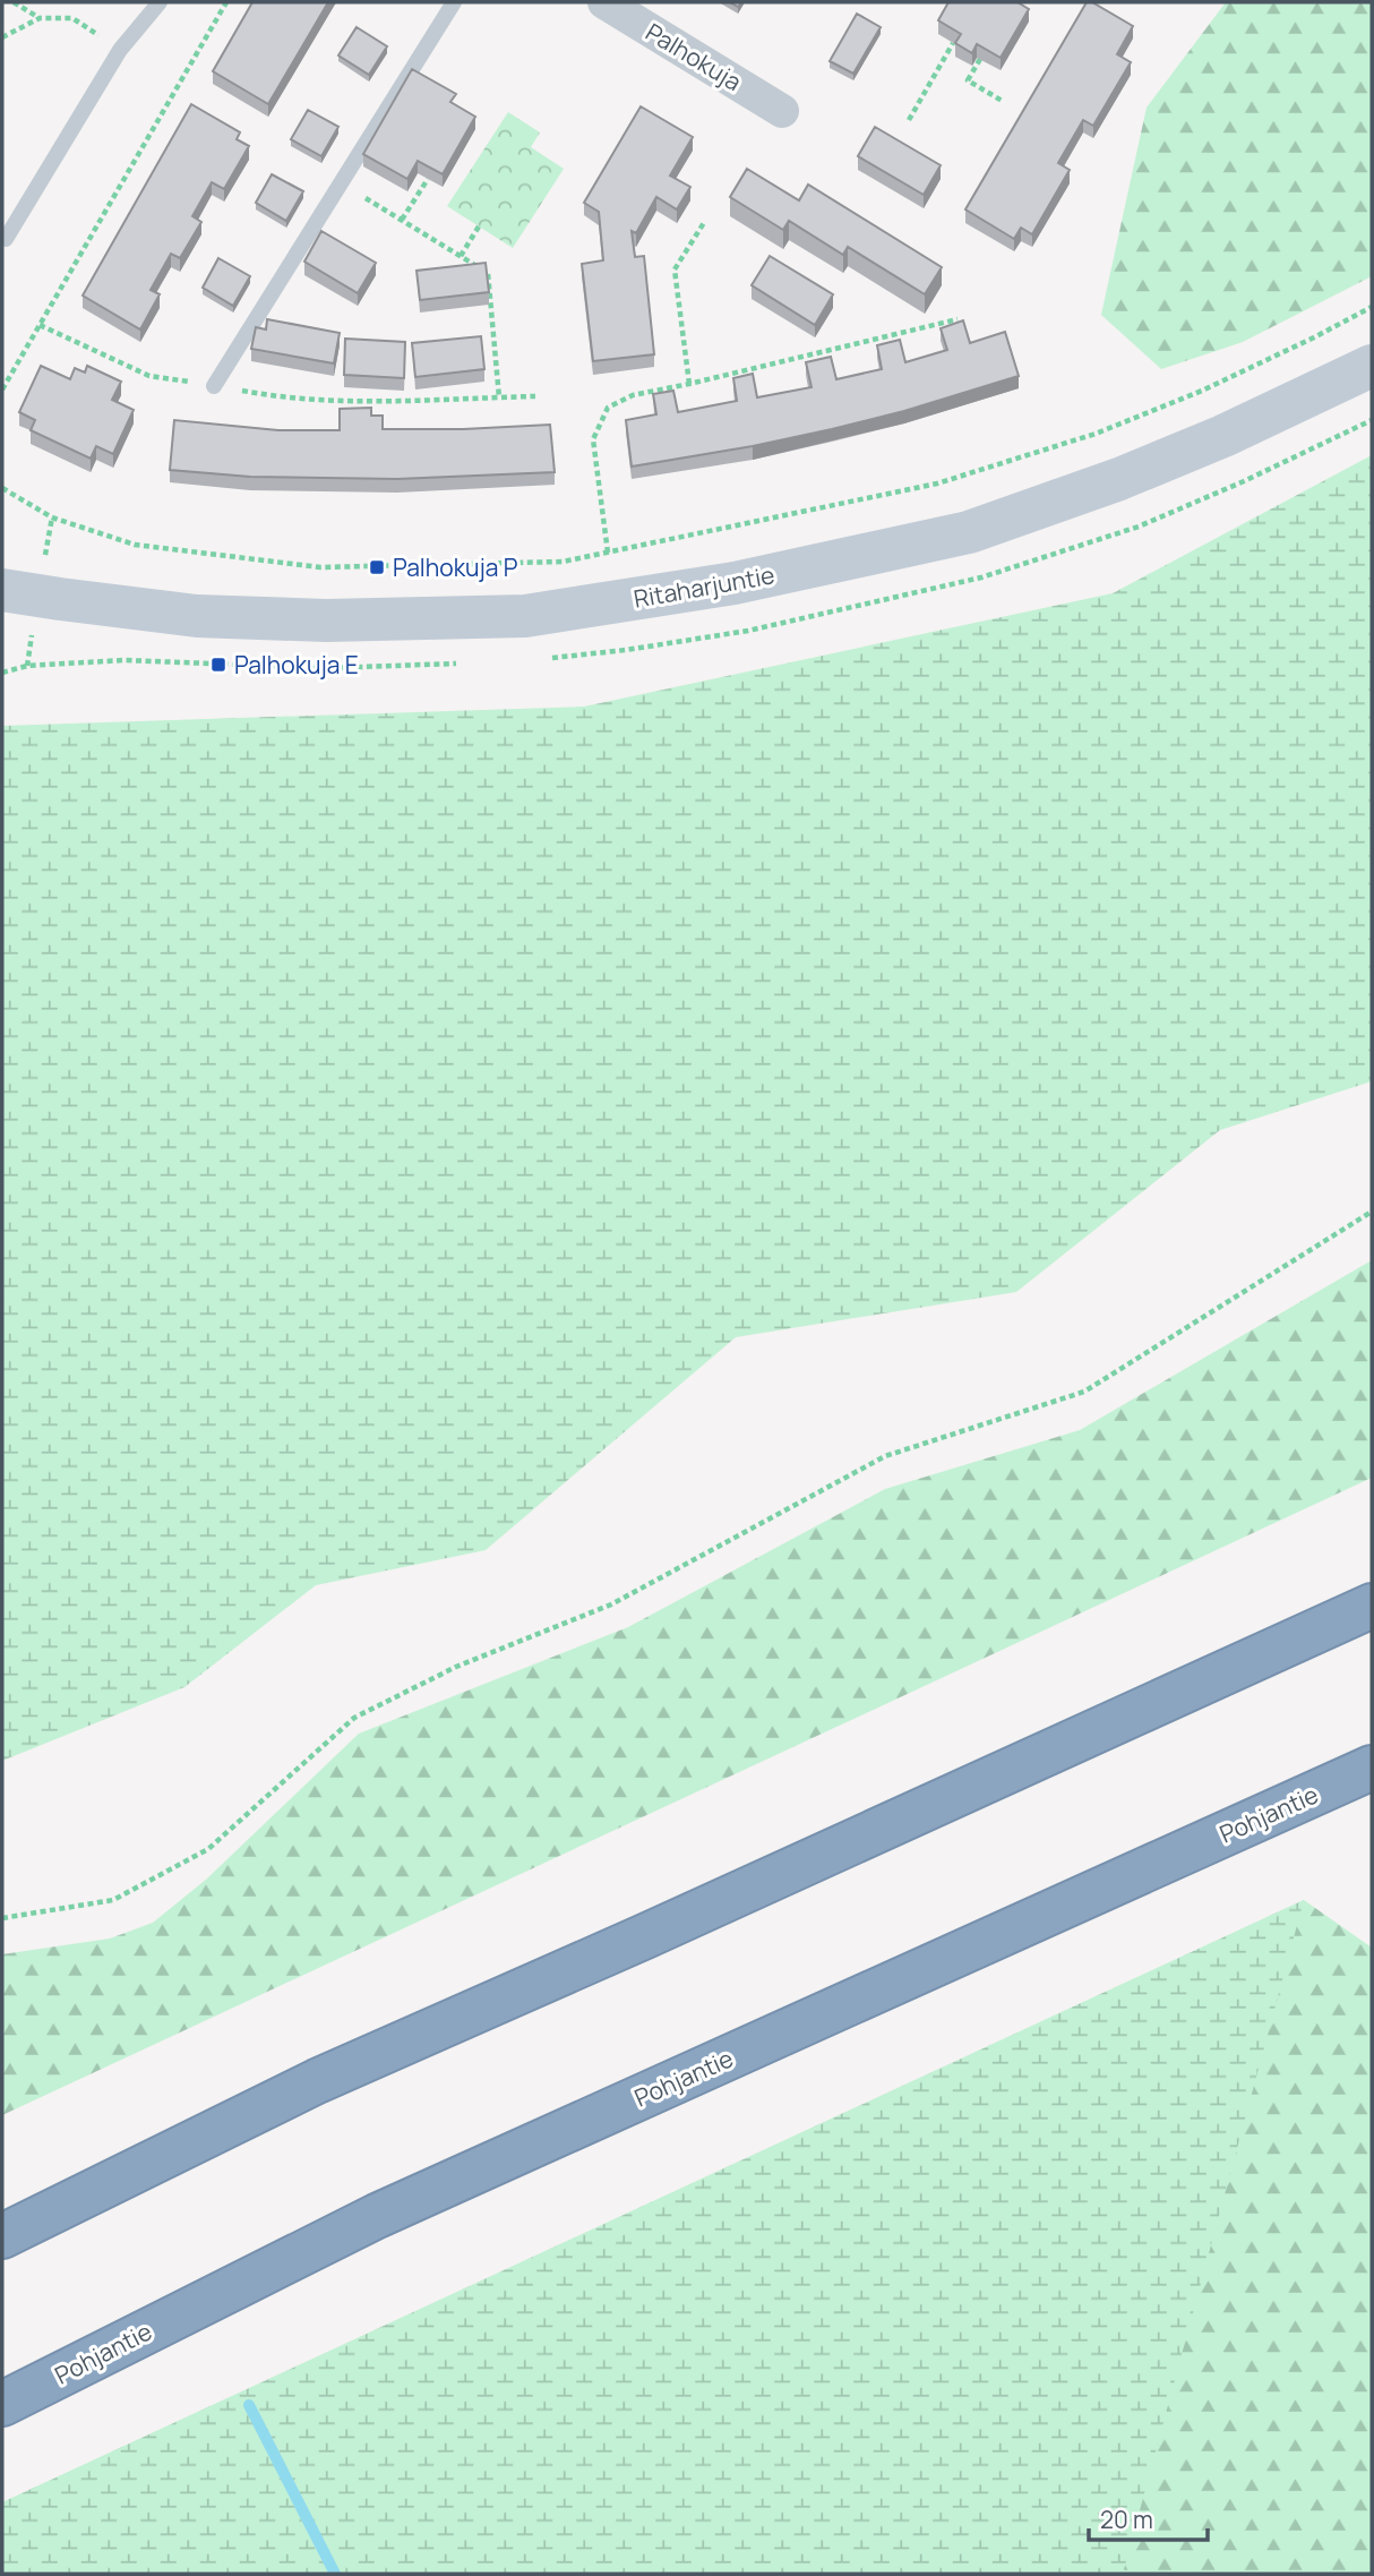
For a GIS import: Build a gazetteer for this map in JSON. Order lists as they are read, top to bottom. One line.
{"streets":{"highway":["Pohjantie"],"street":["Palhokuja","Ritaharjuntie"]},"places":{"transit":["Palhokuja P","Palhokuja E"]},"scale_bar":"20 m"}
